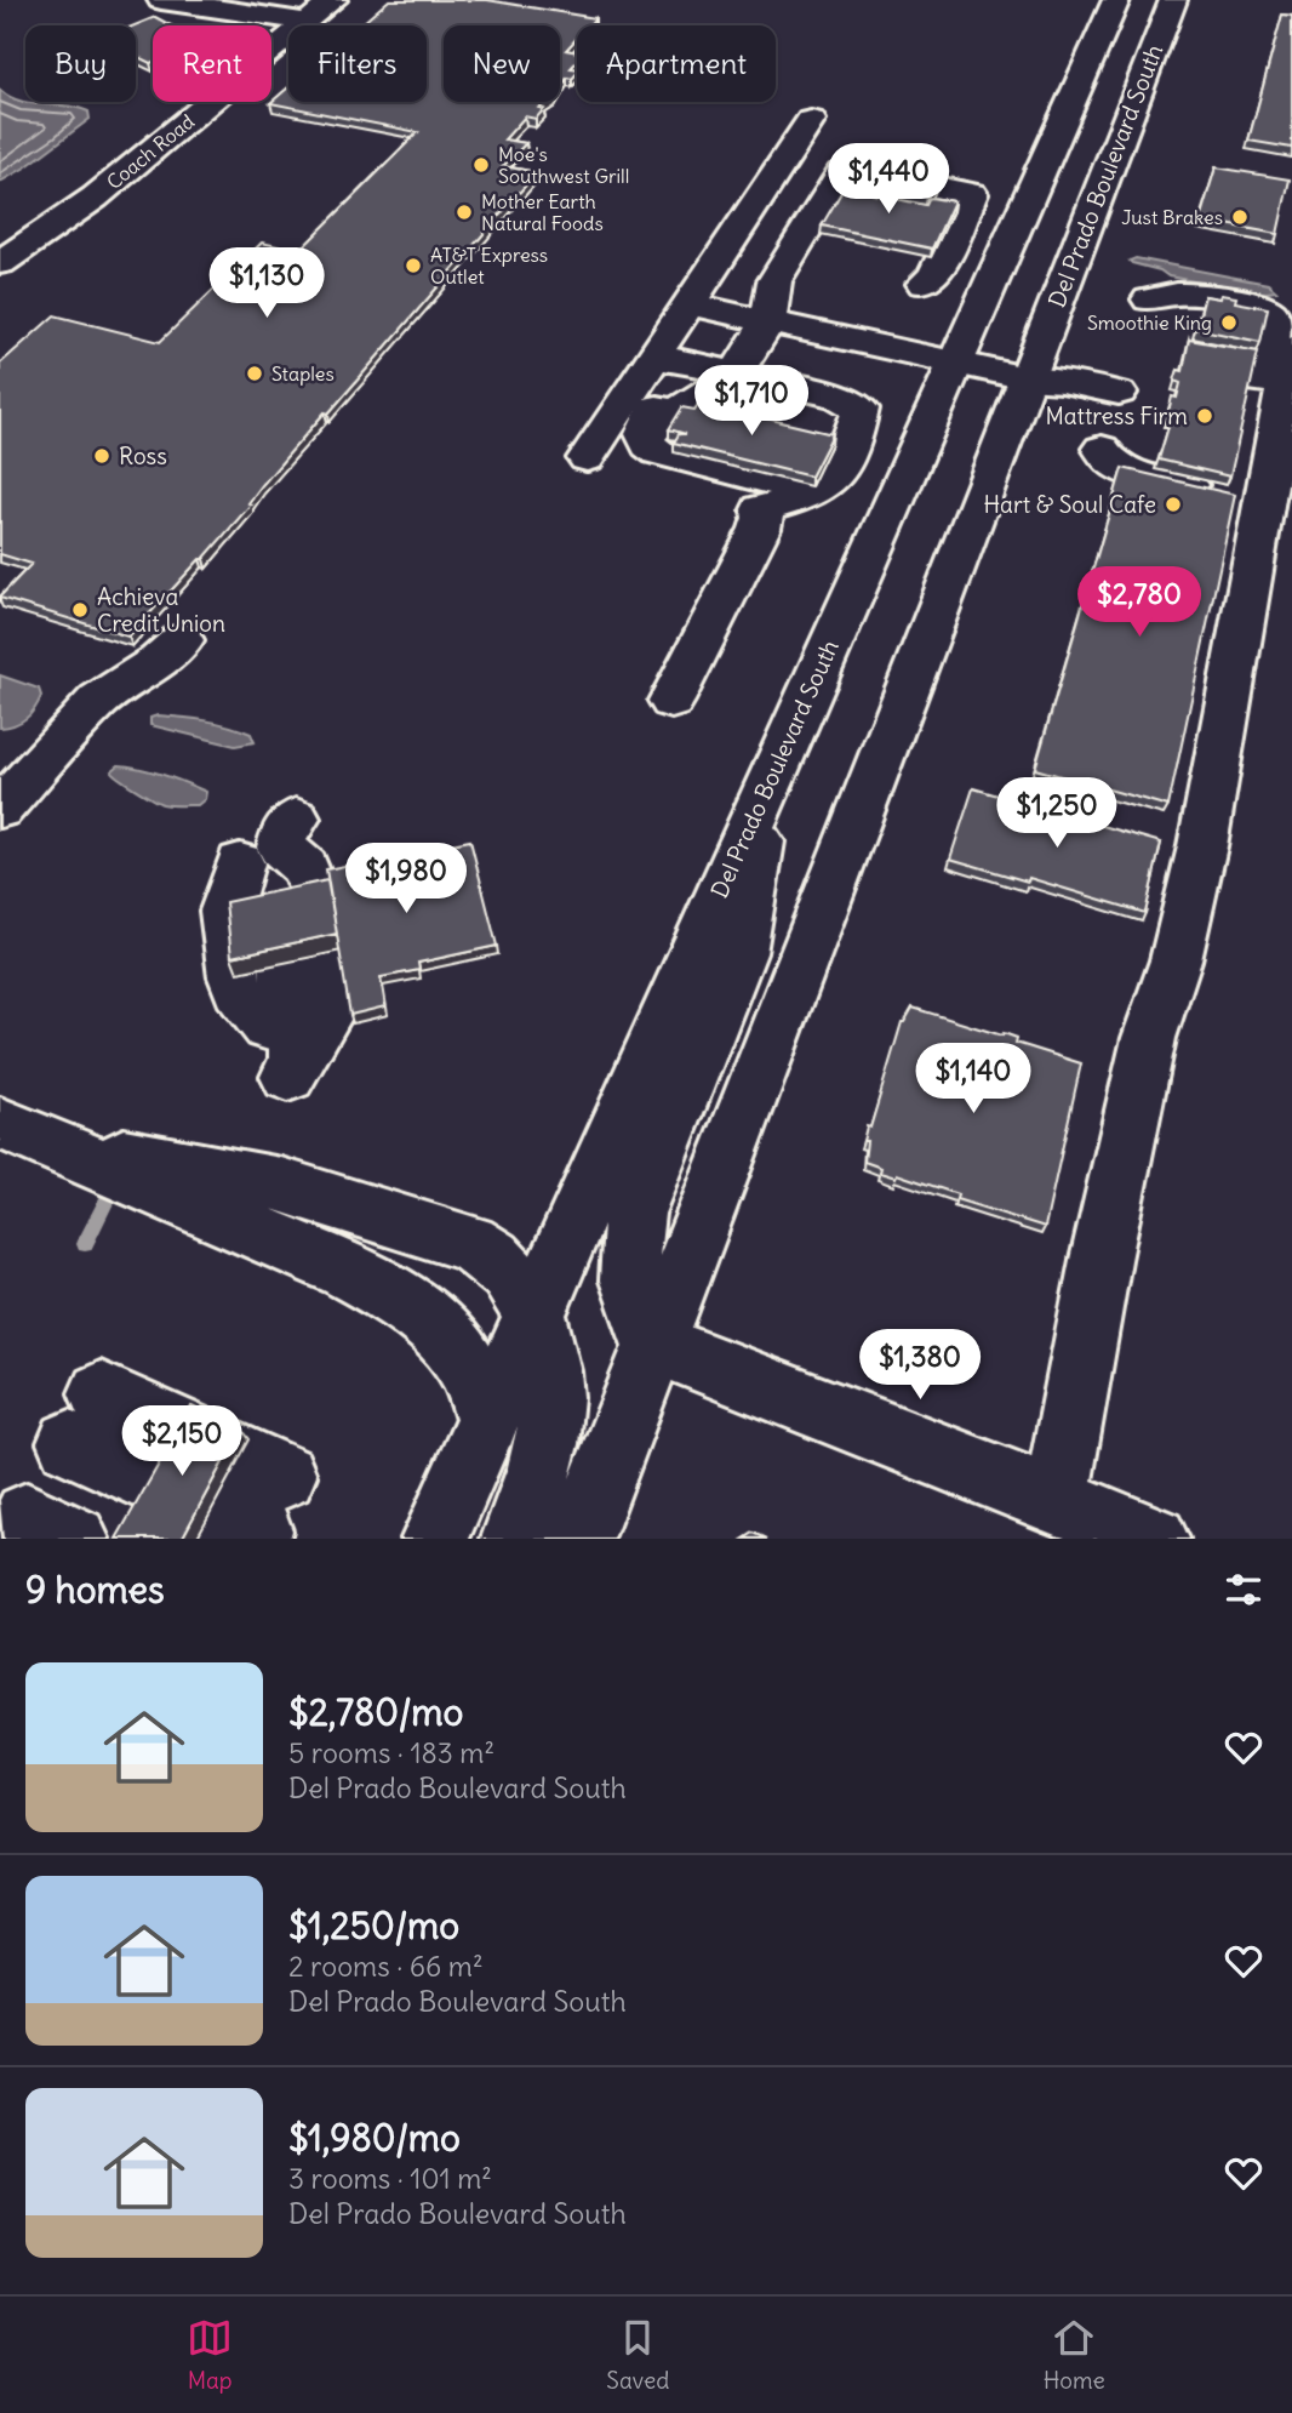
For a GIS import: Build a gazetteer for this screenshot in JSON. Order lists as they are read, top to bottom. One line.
{"streets":{"main road":["Coach Road","Del Prado Boulevard South"]},"places":["Moe's Southwest Grill","Mother Earth Natural Foods","Just Brakes","AT&T Express Outlet","Smoothie King","Staples","Mattress Firm","Ross","Hart & Soul Cafe","Achieva Credit Union"],"page":{"chip":["Buy","Rent","Filters","New","Apartment"],"price":["$1,440","$1,130","$1,710","$2,780","$1,250","$1,980","$1,140","$1,380","$2,150"],"heading":"9 homes","list":[{"name":"$2,780/mo","note":"5 rooms · 183 m² · Del Prado Boulevard South"},{"name":"$1,250/mo","note":"2 rooms · 66 m² · Del Prado Boulevard South"},{"name":"$1,980/mo","note":"3 rooms · 101 m² · Del Prado Boulevard South"}],"tabs":["Map","Saved","Home"]}}
